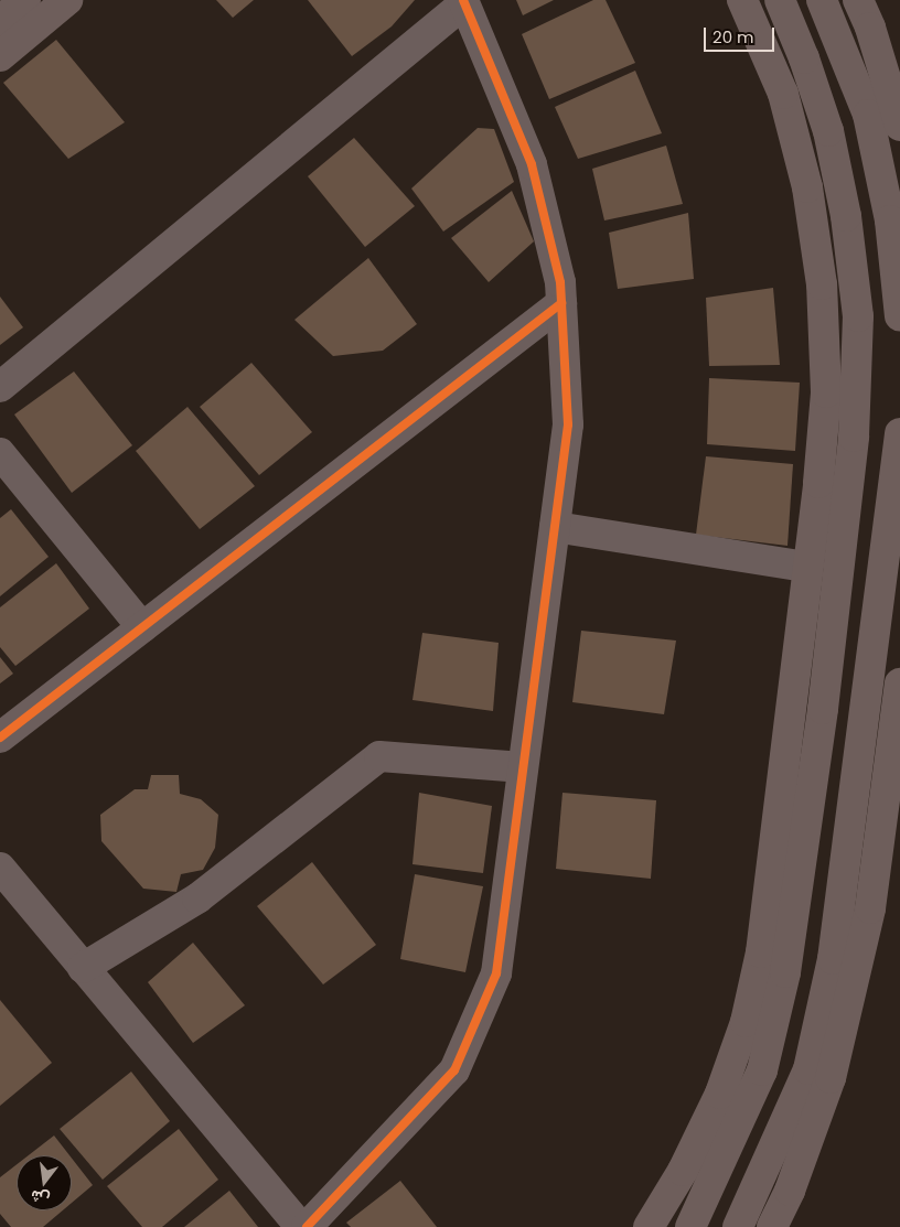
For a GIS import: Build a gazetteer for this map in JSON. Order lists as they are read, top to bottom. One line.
{"scale_bar":"20 m","north":"bottom"}
